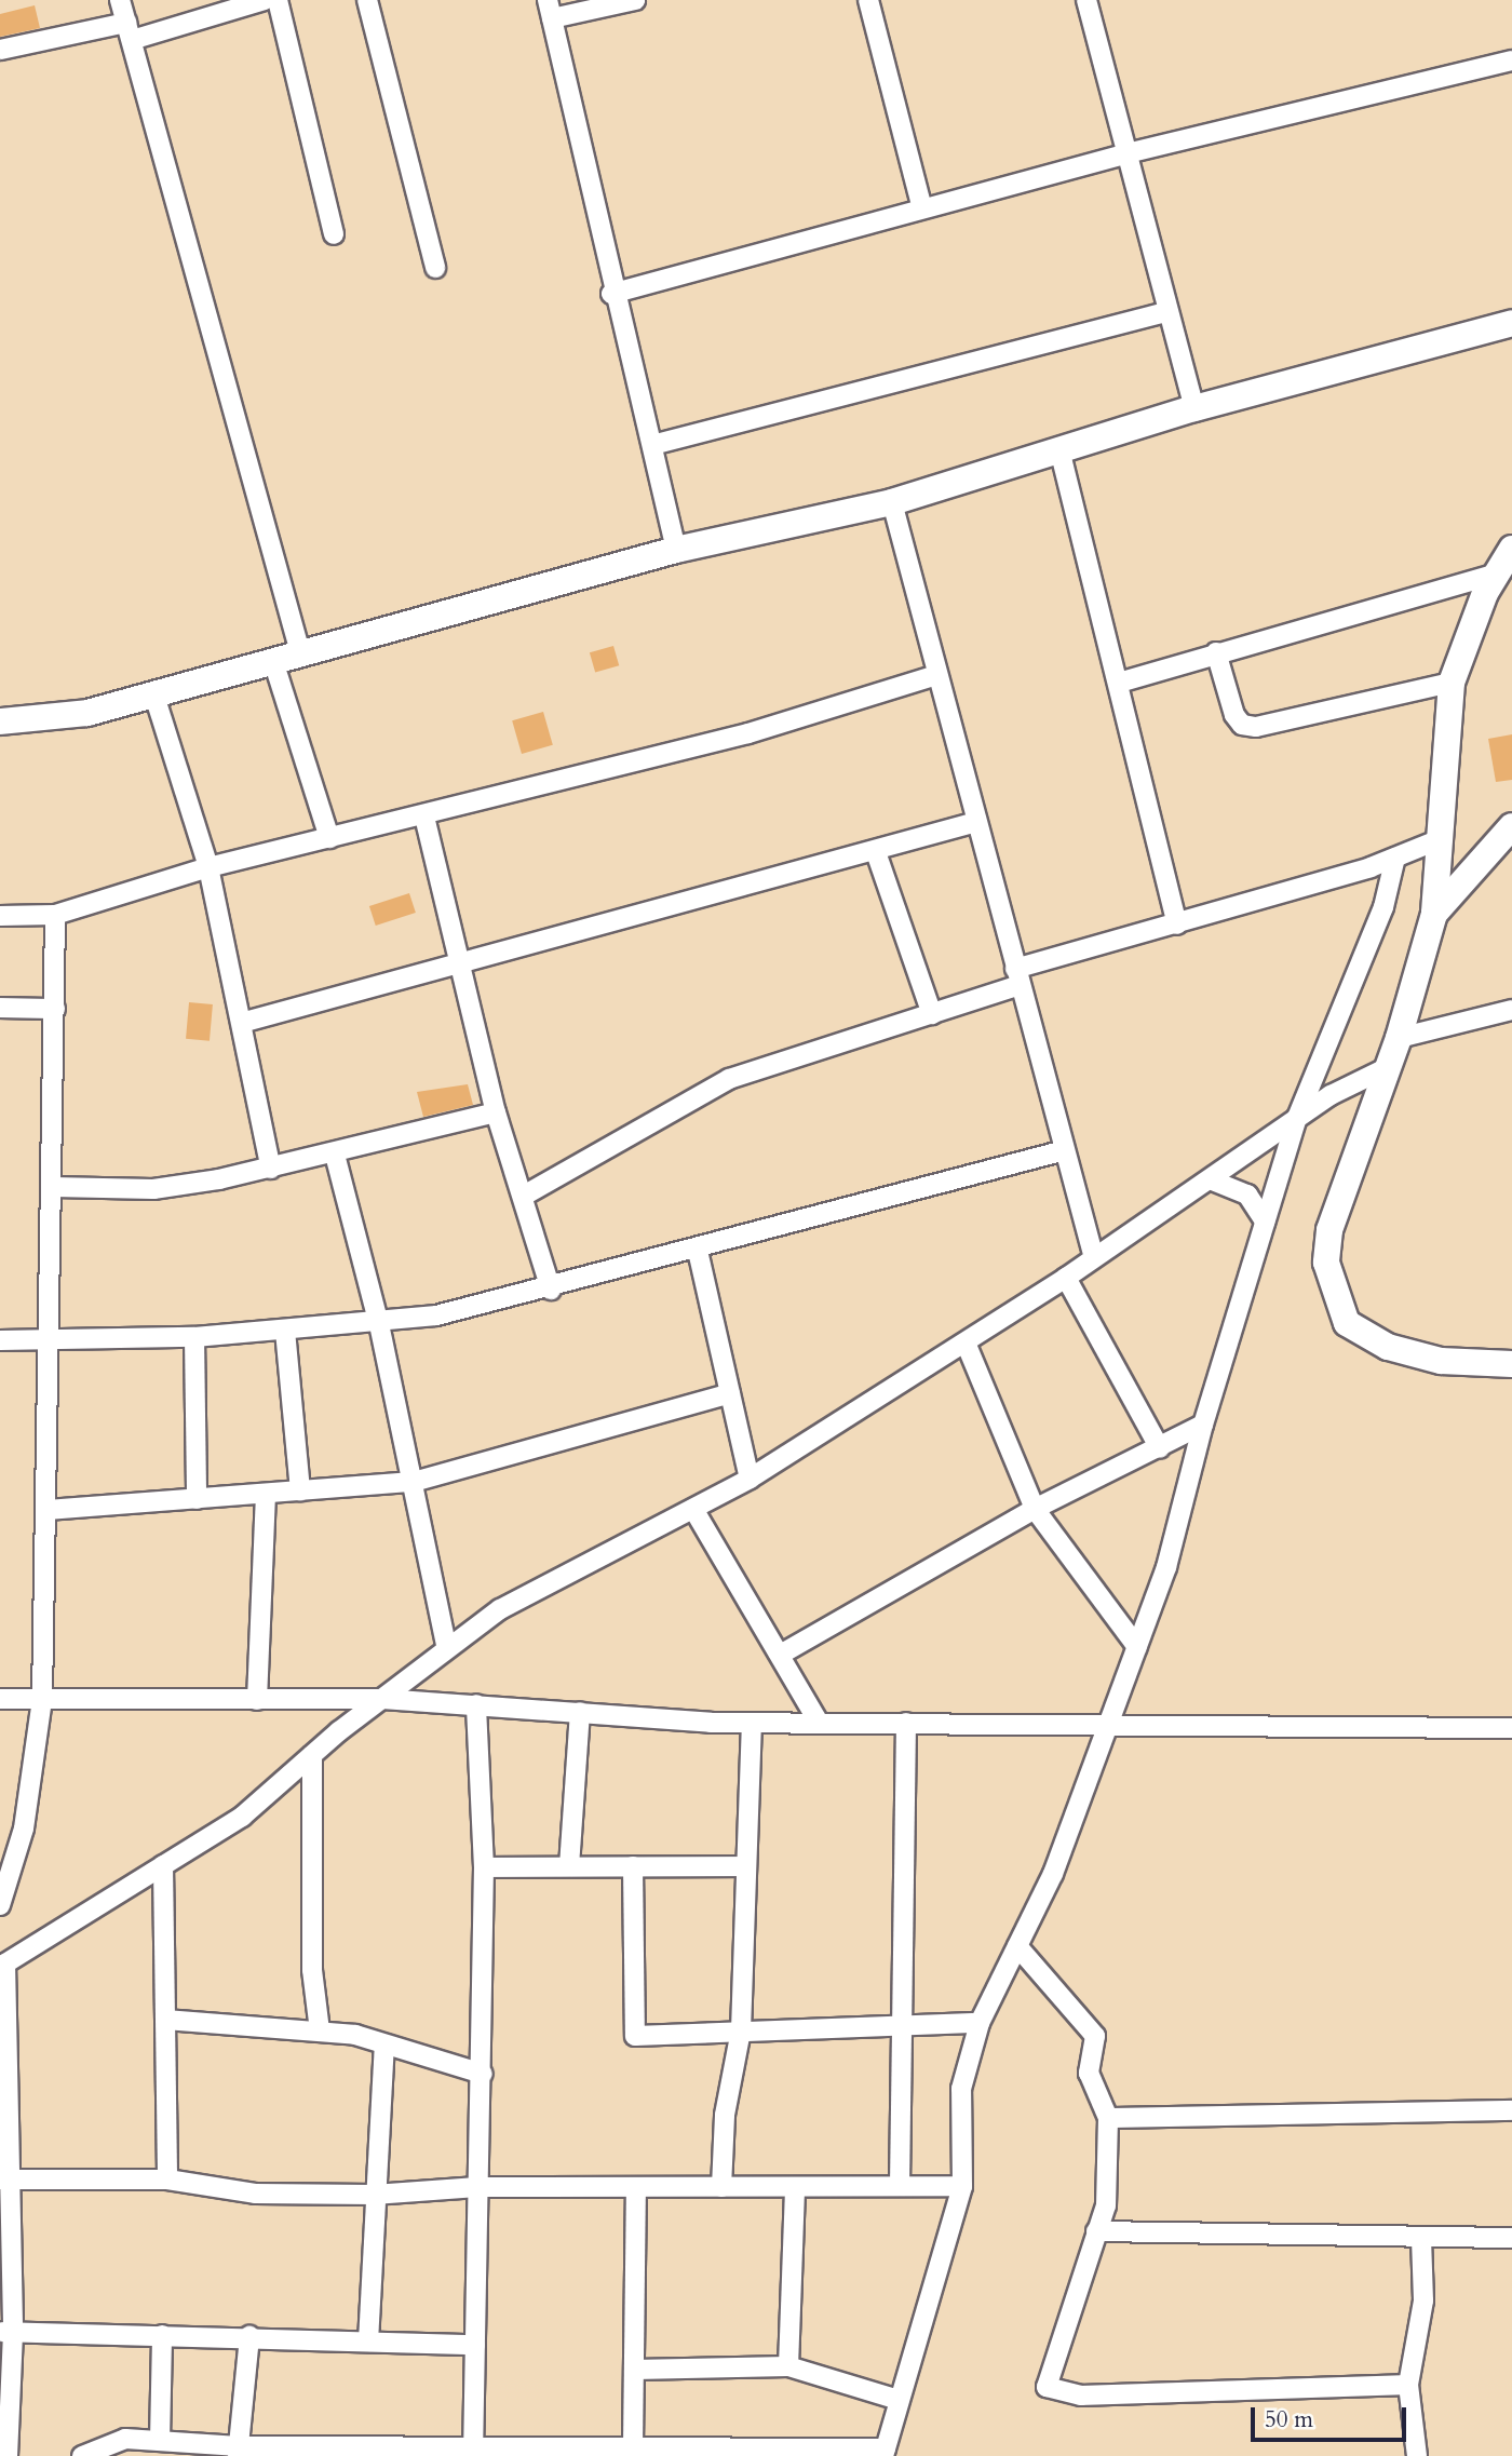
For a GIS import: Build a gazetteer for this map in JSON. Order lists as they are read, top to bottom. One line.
{"scale_bar":"50 m"}
